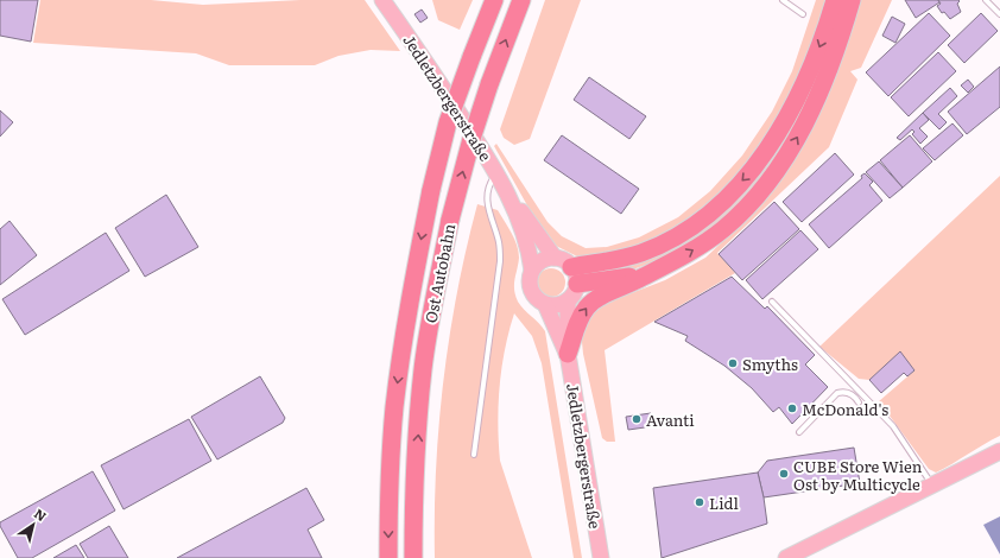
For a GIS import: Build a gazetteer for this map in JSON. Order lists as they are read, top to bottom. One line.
{"streets":{"highway":["Ost Autobahn"],"main road":["Jedletzbergerstraße"]},"places":["Smyths","McDonald's","Avanti","CUBE Store Wien Ost by Multicycle","Lidl"],"north":"top right"}
